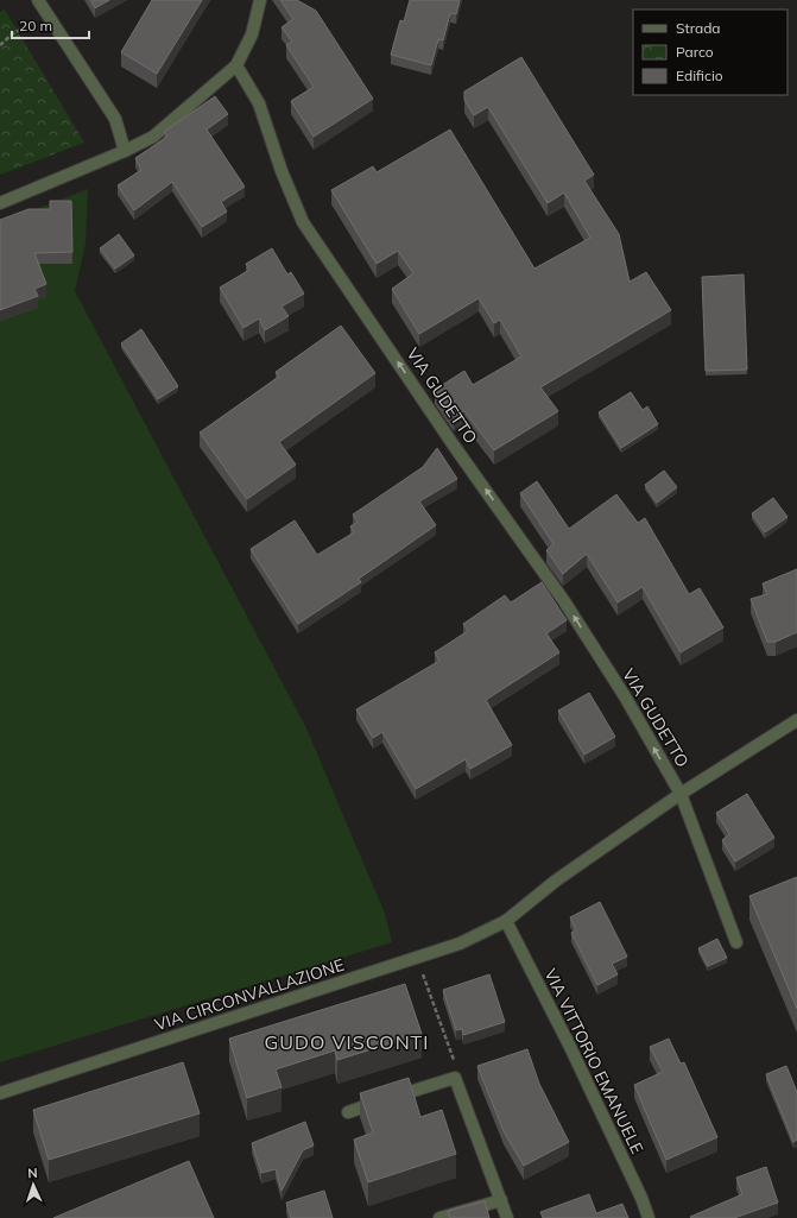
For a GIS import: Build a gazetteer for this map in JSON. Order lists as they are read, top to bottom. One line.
{"streets":{"street":["VIA GUDETTO","VIA CIRCONVALLAZIONE","VIA VITTORIO EMANUELE"]},"crossings":[["VIA GUDETTO","VIA CIRCONVALLAZIONE"],["VIA CIRCONVALLAZIONE","VIA VITTORIO EMANUELE"]],"one_way":["VIA GUDETTO"],"districts":["GUDO VISCONTI"],"legend":["Strada","Parco","Edificio"],"scale_bar":"20 m","north":"top"}
